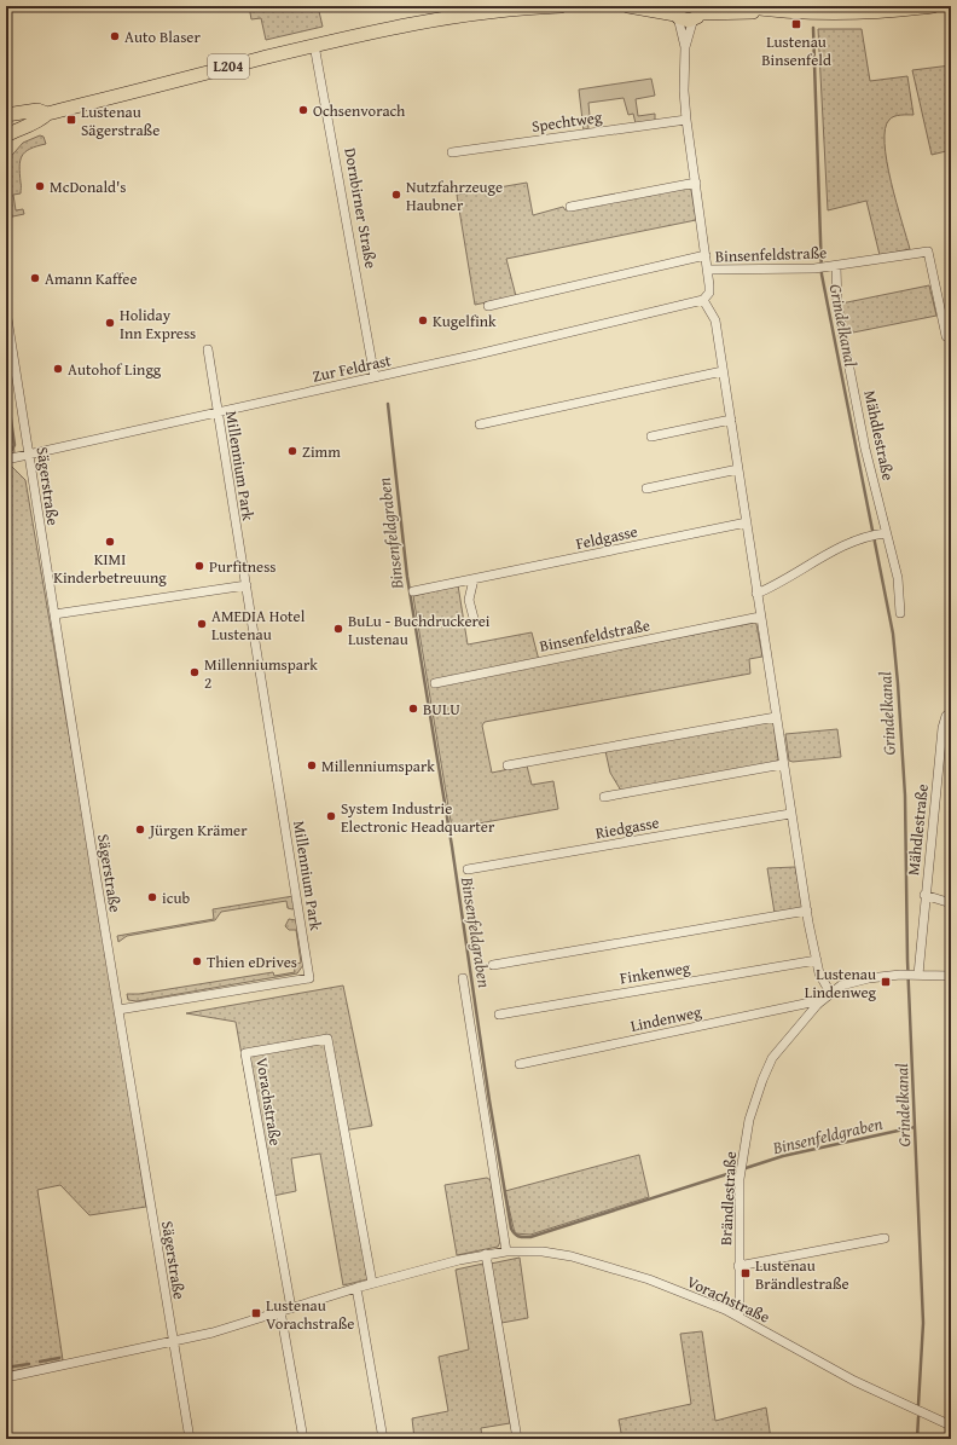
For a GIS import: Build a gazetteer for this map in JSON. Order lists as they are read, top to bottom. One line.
{"streets":{"main road":["L204"],"street":["Spechtweg","Dornbirner Straße","Binsenfeldstraße","Zur Feldrast","Mähdlestraße","Millennium Park","Sägerstraße","Feldgasse","Riedgasse","Finkenweg","Lindenweg","Vorachstraße","Brändlestraße"]},"crossings":[["L204","Dornbirner Straße"],["Spechtweg","Binsenfeldstraße"],["Dornbirner Straße","Zur Feldrast"],["Binsenfeldstraße","Zur Feldrast"],["Binsenfeldstraße","Mähdlestraße"],["Zur Feldrast","Millennium Park"],["Zur Feldrast","Sägerstraße"],["Mähdlestraße","Brändlestraße"],["Millennium Park","Sägerstraße"],["Sägerstraße","Vorachstraße"],["Lindenweg","Brändlestraße"],["Vorachstraße","Brändlestraße"]],"water":["Grindelkanal","Binsenfeldgraben"],"places":{"transit":["Lustenau Binsenfeld","Lustenau Sägerstraße","Lustenau Lindenweg","Lustenau Brändlestraße","Lustenau Vorachstraße"],"other":["Auto Blaser","Ochsenvorach","McDonald's","Nutzfahrzeuge Haubner","Amann Kaffee","Kugelfink","Holiday Inn Express","Autohof Lingg","Zimm","KIMI Kinderbetreuung","Purfitness","AMEDIA Hotel Lustenau","BuLu - Buchdruckerei Lustenau","Millenniumspark 2","BULU","Millenniumspark","System Industrie Electronic Headquarter","Jürgen Krämer","icub","Thien eDrives"]}}
